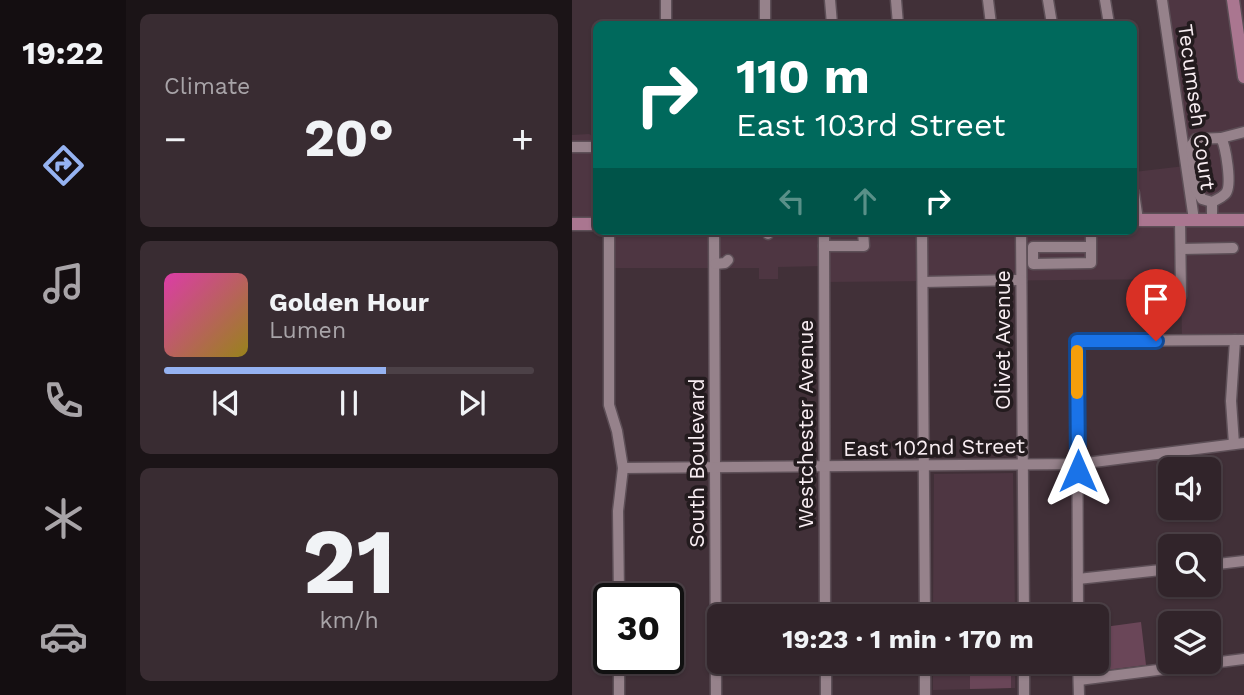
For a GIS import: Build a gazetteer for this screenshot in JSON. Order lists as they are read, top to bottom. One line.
{"streets":{"street":["Tecumseh Court","Olivet Avenue","Westchester Avenue","East 102nd Street","South Boulevard"]},"crossings":[["Olivet Avenue","East 102nd Street"],["Westchester Avenue","East 102nd Street"],["East 102nd Street","South Boulevard"]],"page":{"tabs":"19:22","tile":["Climate",["21","km/h"]],"turn":["110 m","East 103rd Street"],"heat":["−","20°","+"],"song":["Golden Hour","Lumen"],"limit":"30","trip":"19:23 · 1 min · 170 m"}}
